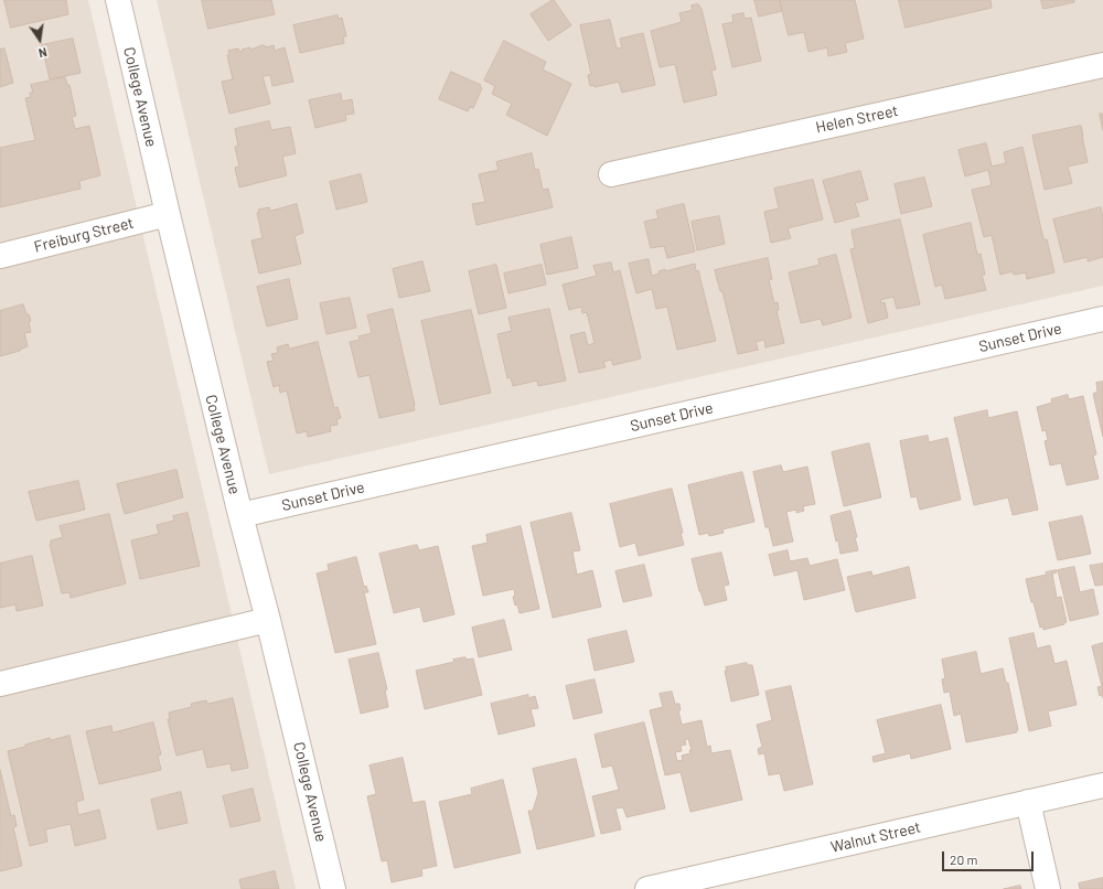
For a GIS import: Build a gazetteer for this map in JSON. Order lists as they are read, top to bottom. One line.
{"streets":{"street":["College Avenue","Helen Street","Freiburg Street","Sunset Drive","Walnut Street"]},"crossings":[["College Avenue","Freiburg Street"],["College Avenue","Sunset Drive"]],"scale_bar":"20 m","north":"bottom"}
